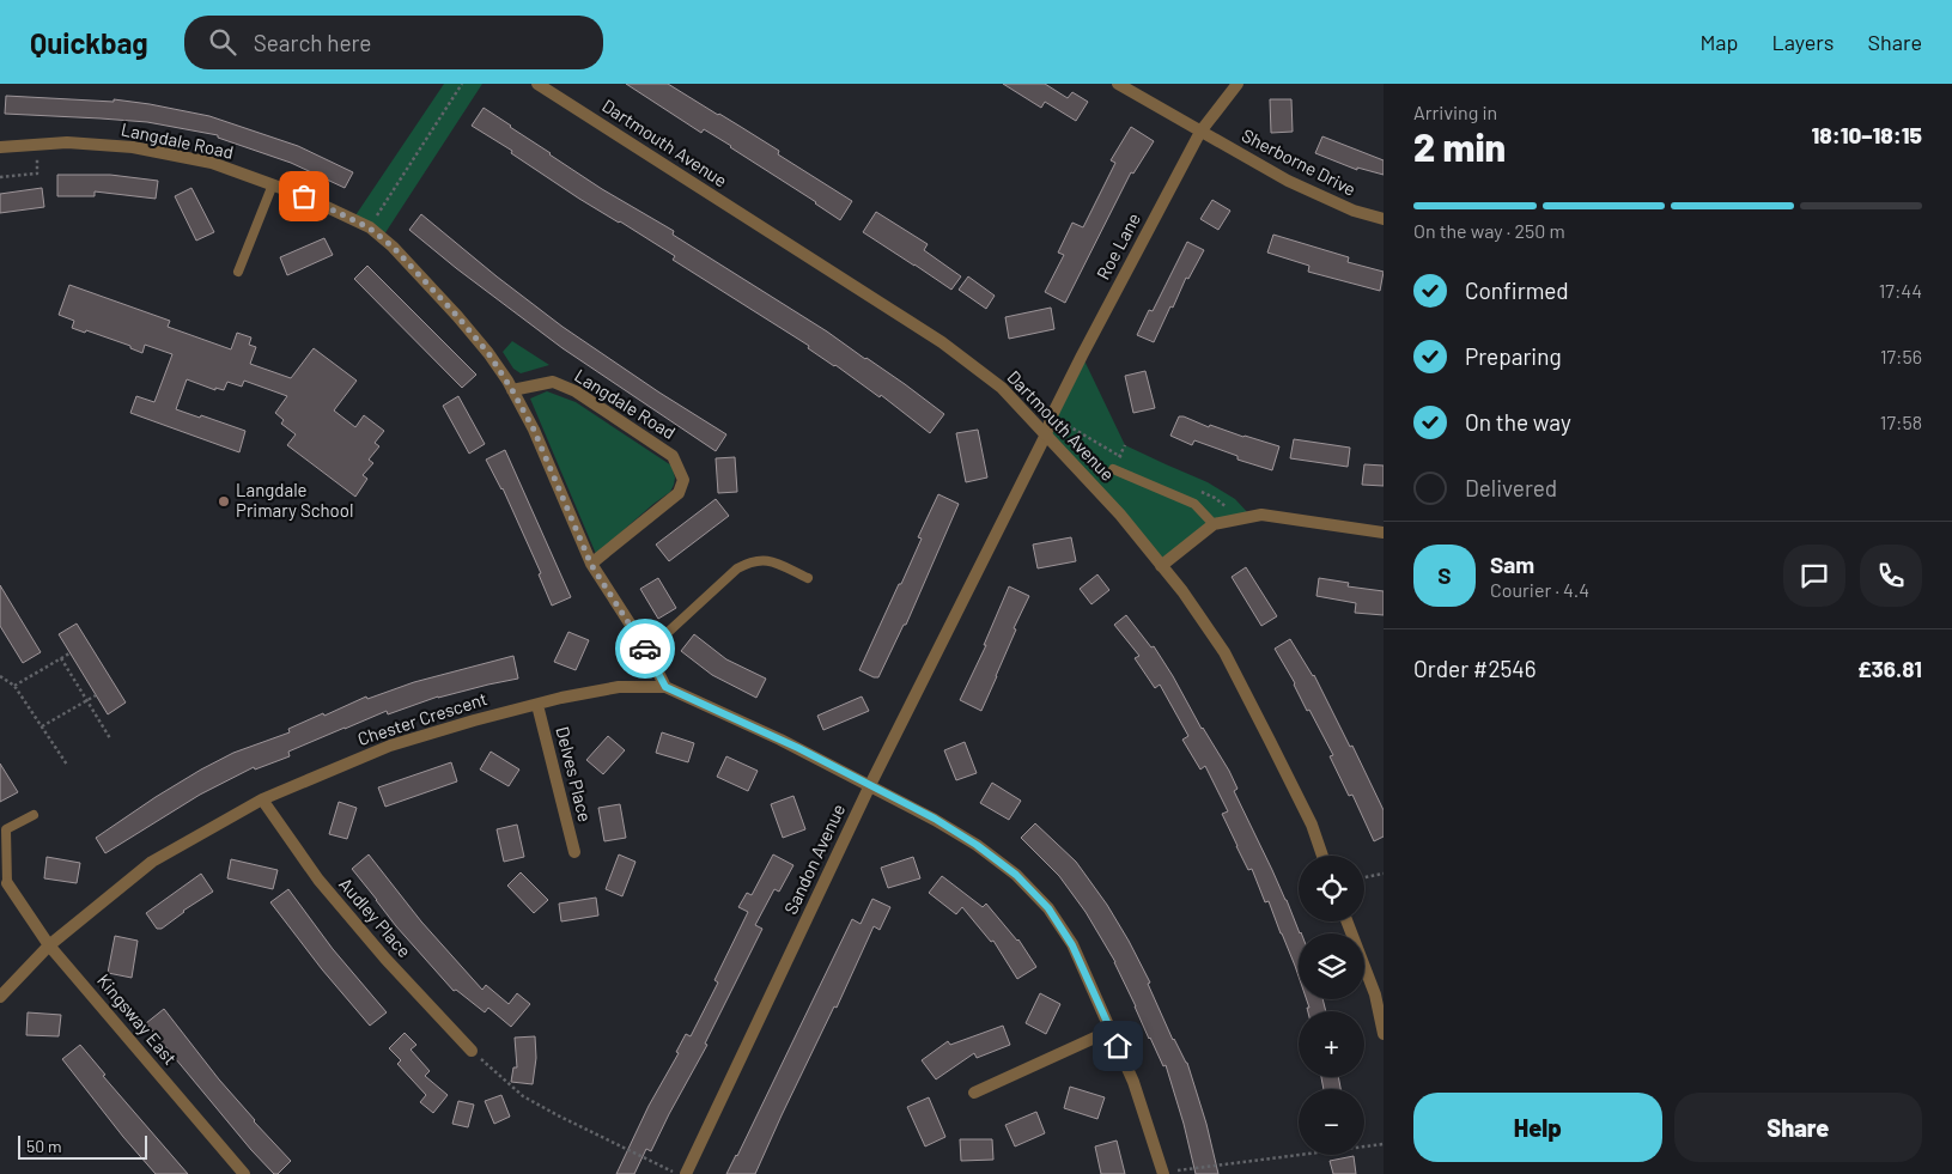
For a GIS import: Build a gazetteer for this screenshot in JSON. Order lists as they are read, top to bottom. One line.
{"streets":{"street":["Langdale Road","Dartmouth Avenue","Sherborne Drive","Roe Lane","Chester Crescent","Delves Place","Sandon Avenue","Audley Place","Kingsway East"]},"crossings":[["Langdale Road","Chester Crescent"],["Dartmouth Avenue","Roe Lane"],["Dartmouth Avenue","Sandon Avenue"],["Sherborne Drive","Roe Lane"],["Roe Lane","Sandon Avenue"],["Chester Crescent","Delves Place"],["Chester Crescent","Sandon Avenue"],["Chester Crescent","Audley Place"],["Chester Crescent","Kingsway East"]],"places":["Langdale Primary School"],"scale_bar":"50 m","page":{"header":"Quickbag","search":"Search here","nav":["Map","Layers","Share"],"heading":["2 min","Arriving in","18:10–18:15"],"panel":["Sam","Courier · 4.4","Order #2546","£36.81"],"bar":"On the way · 250 m","list":[["Confirmed","17:44"],["Preparing","17:56"],["On the way","17:58"],"Delivered"],"round":"S","map_buttons":["+","−"],"buttons":["Help","Share"],"scale":"50 m"}}
